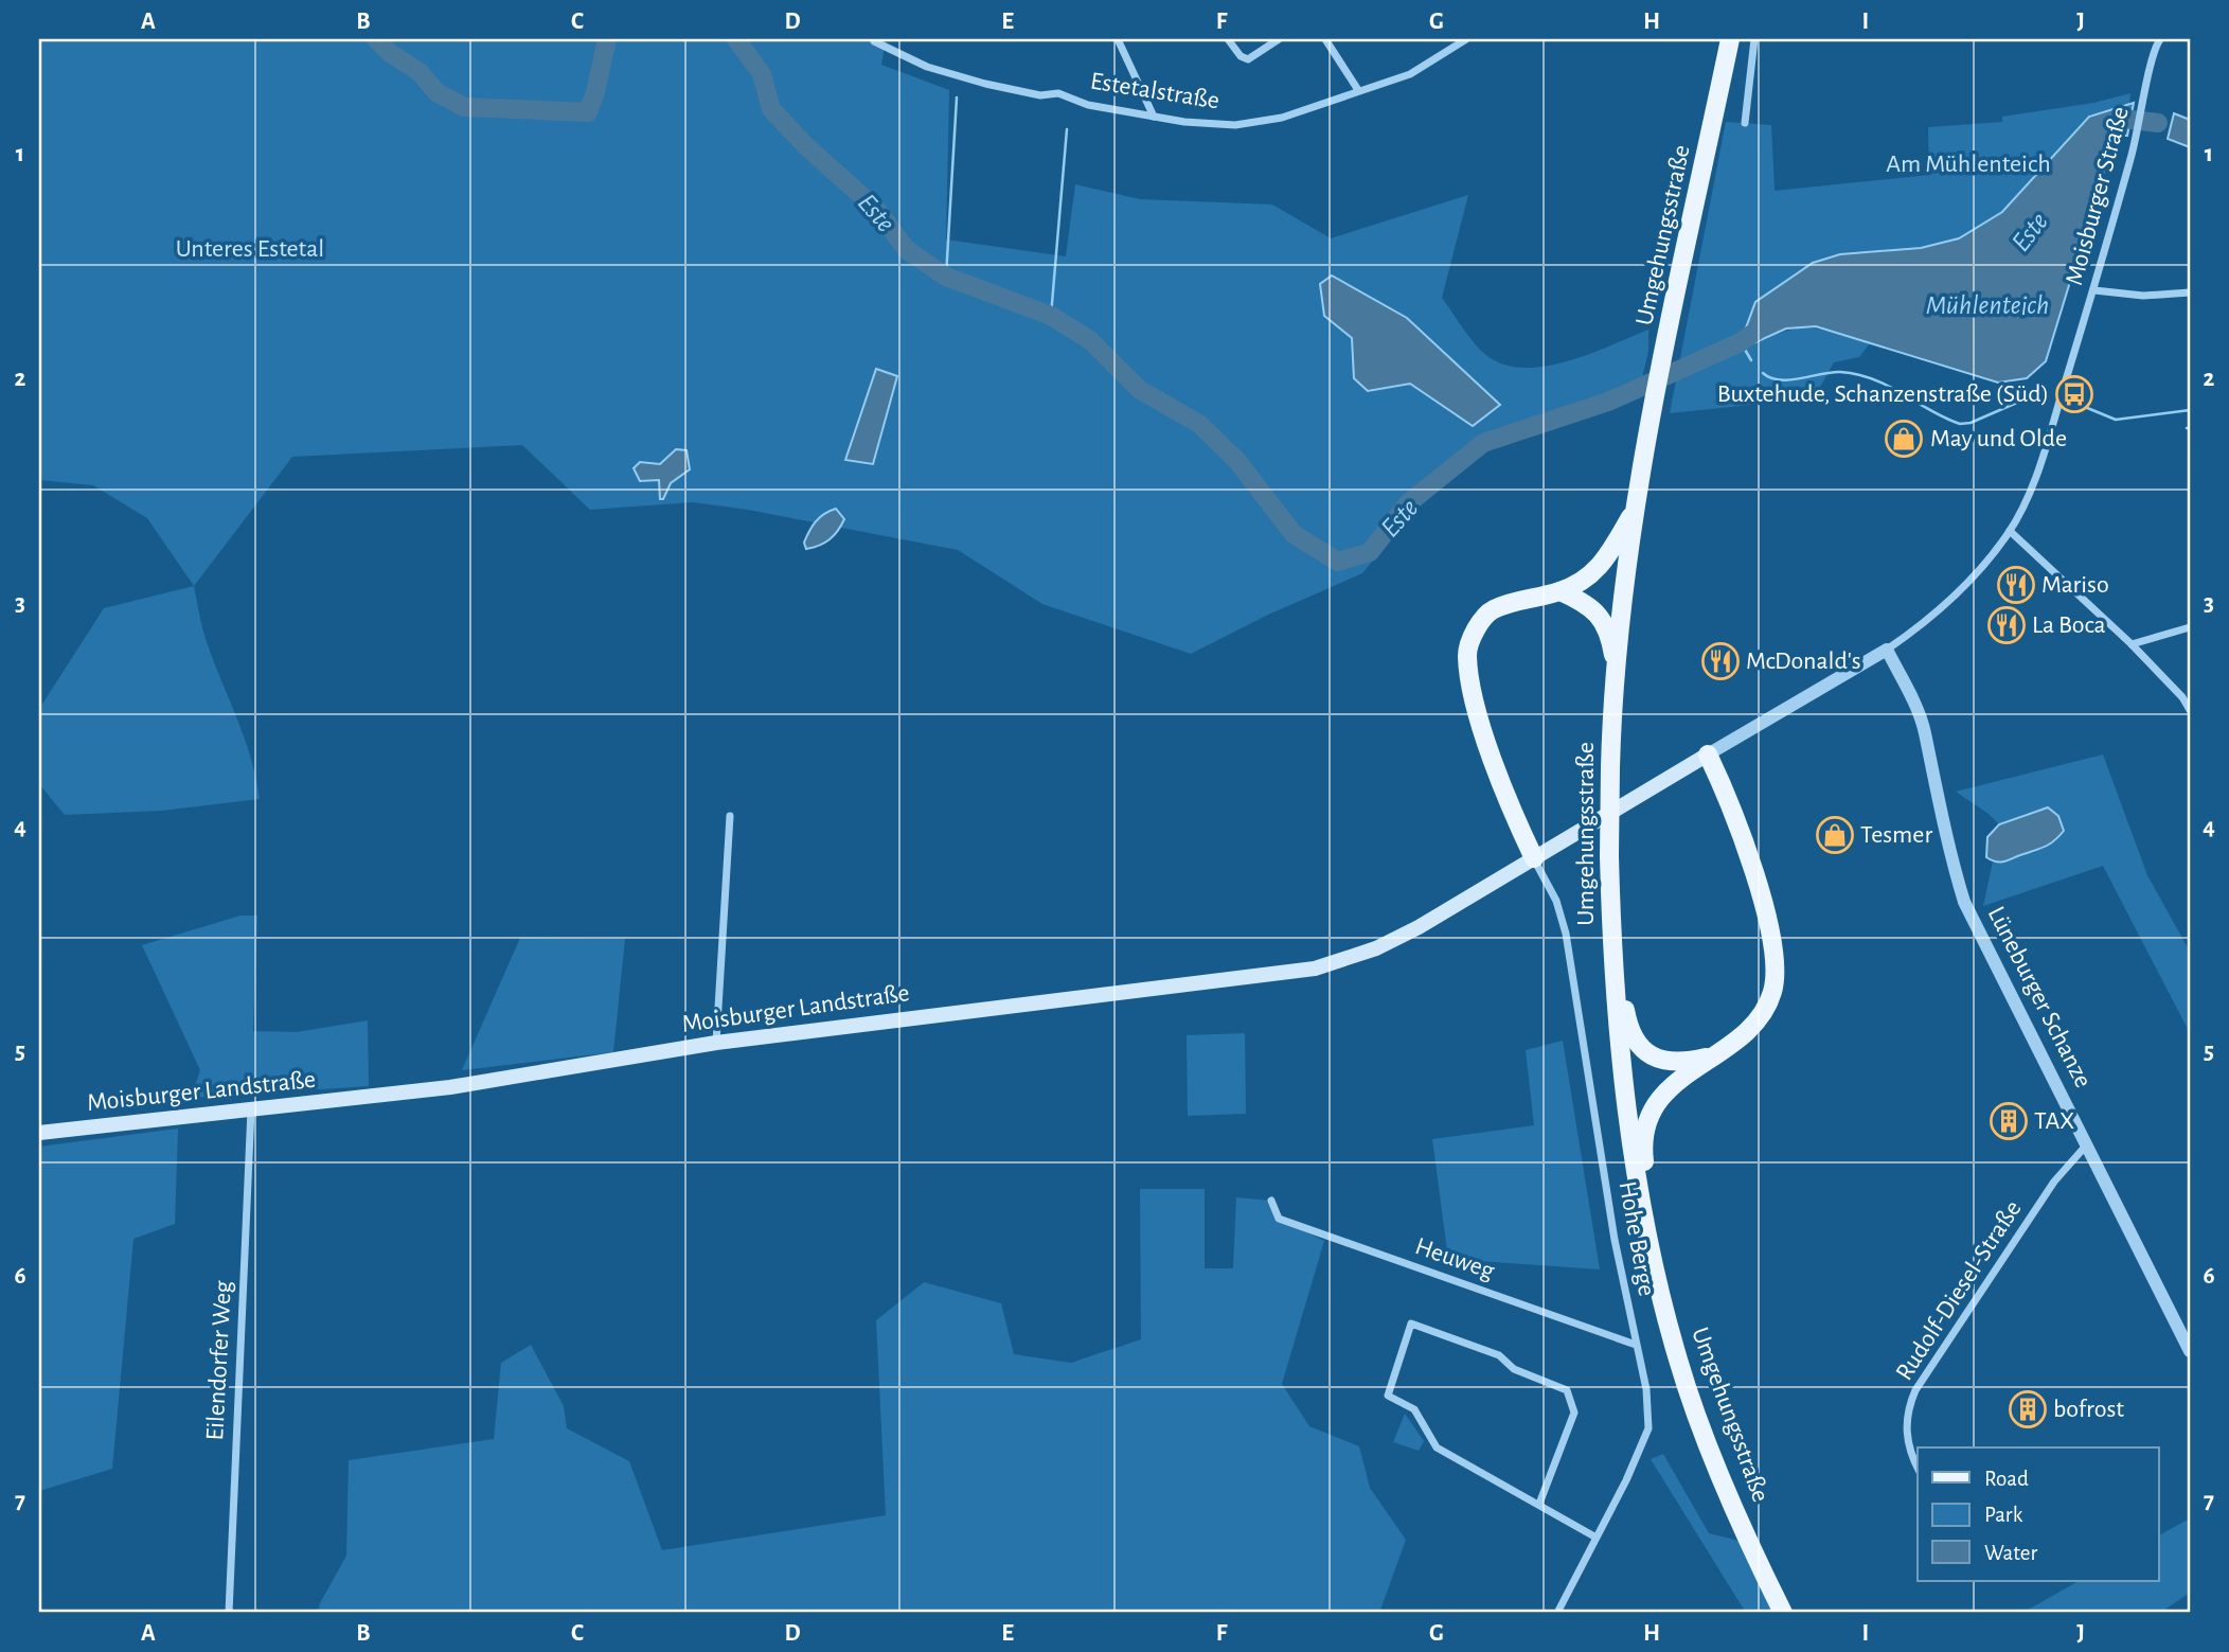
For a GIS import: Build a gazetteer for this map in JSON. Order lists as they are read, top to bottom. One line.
{"streets":{"main road":["Umgehungsstraße","Moisburger Landstraße"],"street":["Estetalstraße","Moisburger Straße","Lüneburger Schanze","Hohe Berge","Heuweg","Rudolf-Diesel-Straße","Eilendorfer Weg"]},"crossings":[["Lüneburger Schanze","Rudolf-Diesel-Straße"],["Moisburger Landstraße","Hohe Berge"],["Moisburger Landstraße","Eilendorfer Weg"],["Hohe Berge","Heuweg"]],"water":["Este","Mühlenteich"],"parks":["Am Mühlenteich","Unteres Estetal"],"places":{"bus stop":["Buxtehude, Schanzenstraße (Süd)"],"shop":["May und Olde","Tesmer"],"restaurant":["Mariso","La Boca","McDonald's"],"building":["TAX","bofrost"]},"legend":["Road","Park","Water"],"grid":{"columns":["A","B","C","D","E","F","G","H","I","J"],"rows":["1","2","3","4","5","6","7"]}}
